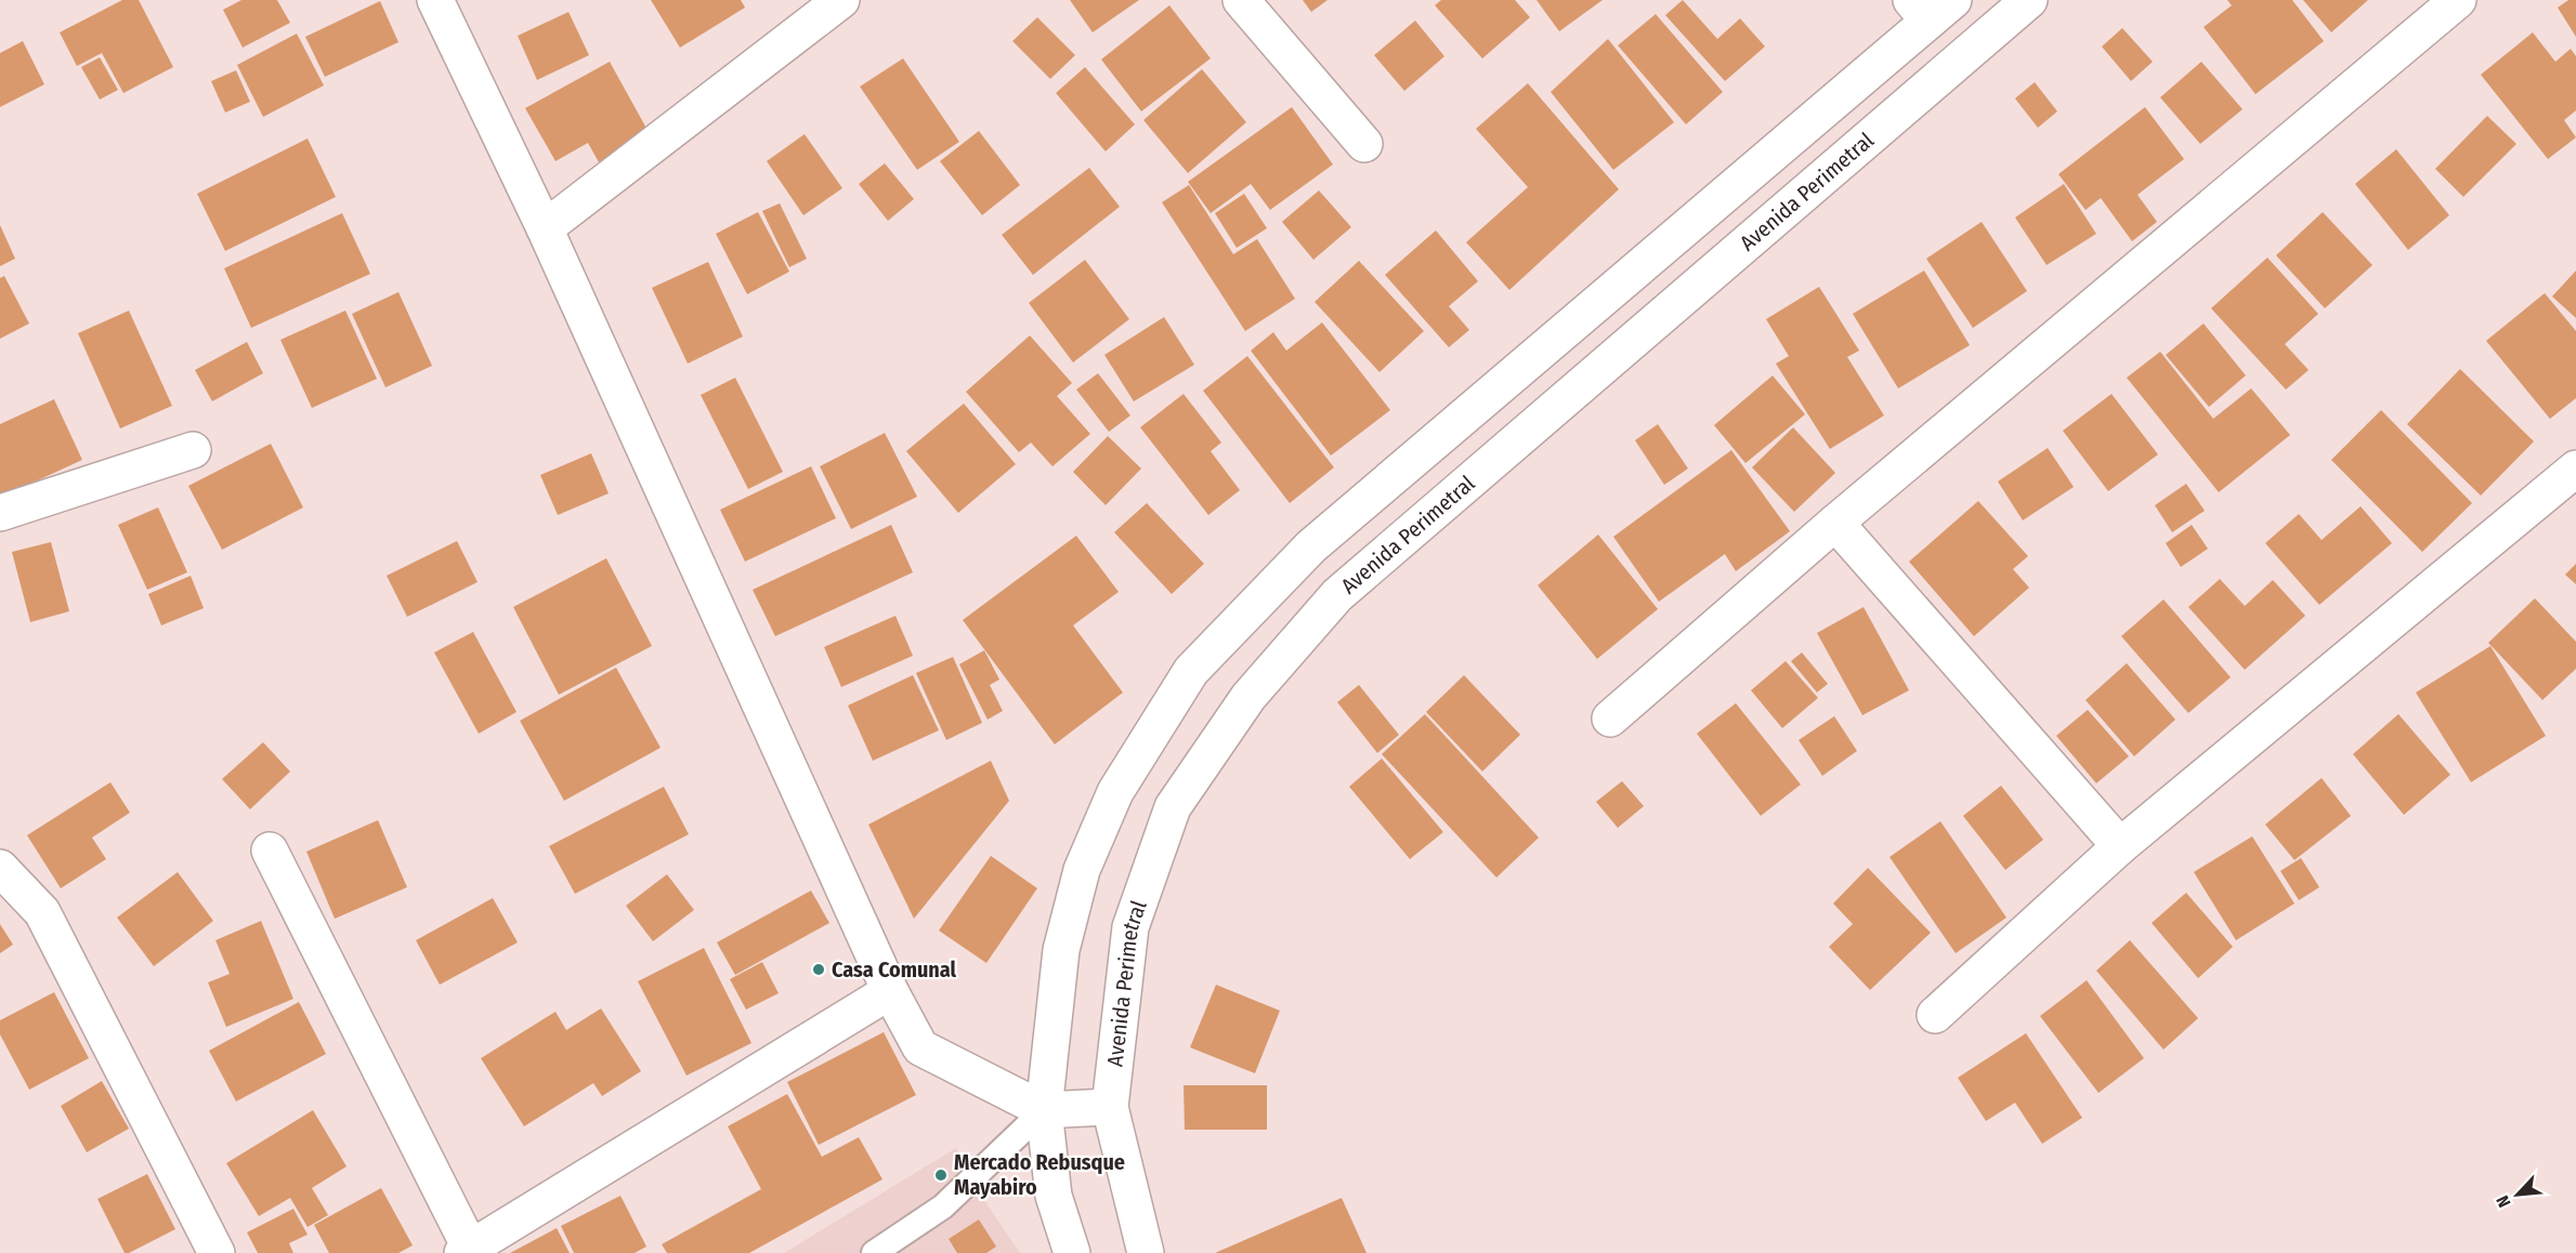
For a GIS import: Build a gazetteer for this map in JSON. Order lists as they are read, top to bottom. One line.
{"streets":{"street":["Avenida Perimetral"]},"places":["Casa Comunal","Mercado Rebusque Mayabiro"],"north":"bottom left"}
